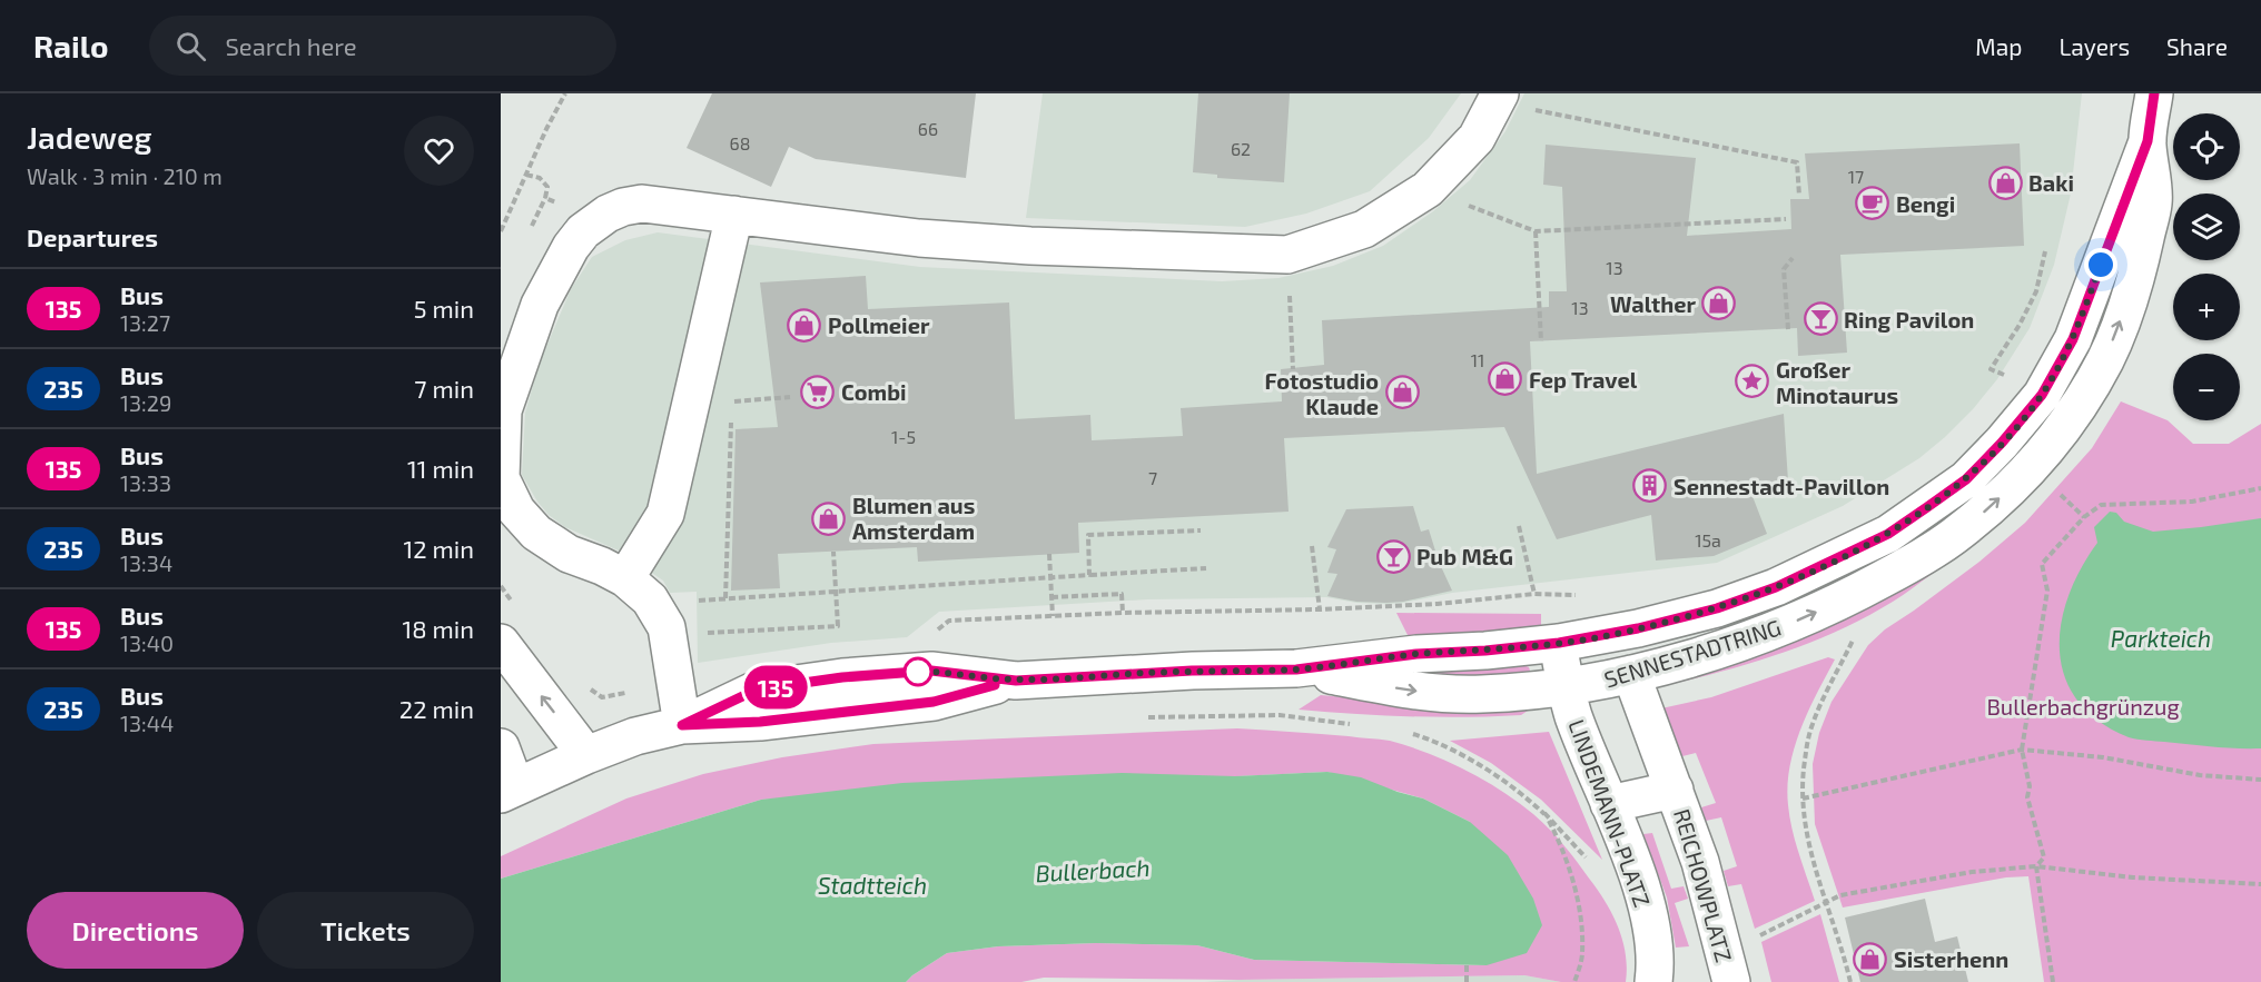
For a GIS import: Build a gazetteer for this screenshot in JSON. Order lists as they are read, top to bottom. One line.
{"streets":{"street":["SENNESTADTRING","LINDEMANN-PLATZ","REICHOWPLATZ"]},"crossings":[["SENNESTADTRING","LINDEMANN-PLATZ"],["SENNESTADTRING","REICHOWPLATZ"],["LINDEMANN-PLATZ","REICHOWPLATZ"]],"water":["Parkteich","Bullerbach","Stadtteich"],"parks":["Bullerbachgrünzug"],"places":{"shop":["Baki","Walther","Pollmeier","Fep Travel","Fotostudio Klaude","Blumen aus Amsterdam","Sisterhenn"],"cafe":["Bengi"],"bar":["Ring Pavilon","Pub M&G"],"place":["Großer Minotaurus"],"supermarket":["Combi"],"building":["Sennestadt-Pavillon"]},"lines":["bus line 135"],"house_numbers":["66","68","62","17","13","13","11","1-5","7","15a"],"page":{"header":"Railo","search":"Search here","nav":["Map","Layers","Share"],"heading":[["Jadeweg","Walk · 3 min · 210 m"],"Departures"],"on_map":"135","map_buttons":["+","−"],"list":[{"mark":"135","name":"Bus","note":"13:27","value":"5 min"},{"mark":"235","name":"Bus","note":"13:29","value":"7 min"},{"mark":"135","name":"Bus","note":"13:33","value":"11 min"},{"mark":"235","name":"Bus","note":"13:34","value":"12 min"},{"mark":"135","name":"Bus","note":"13:40","value":"18 min"},{"mark":"235","name":"Bus","note":"13:44","value":"22 min"}],"buttons":["Directions","Tickets"]}}
